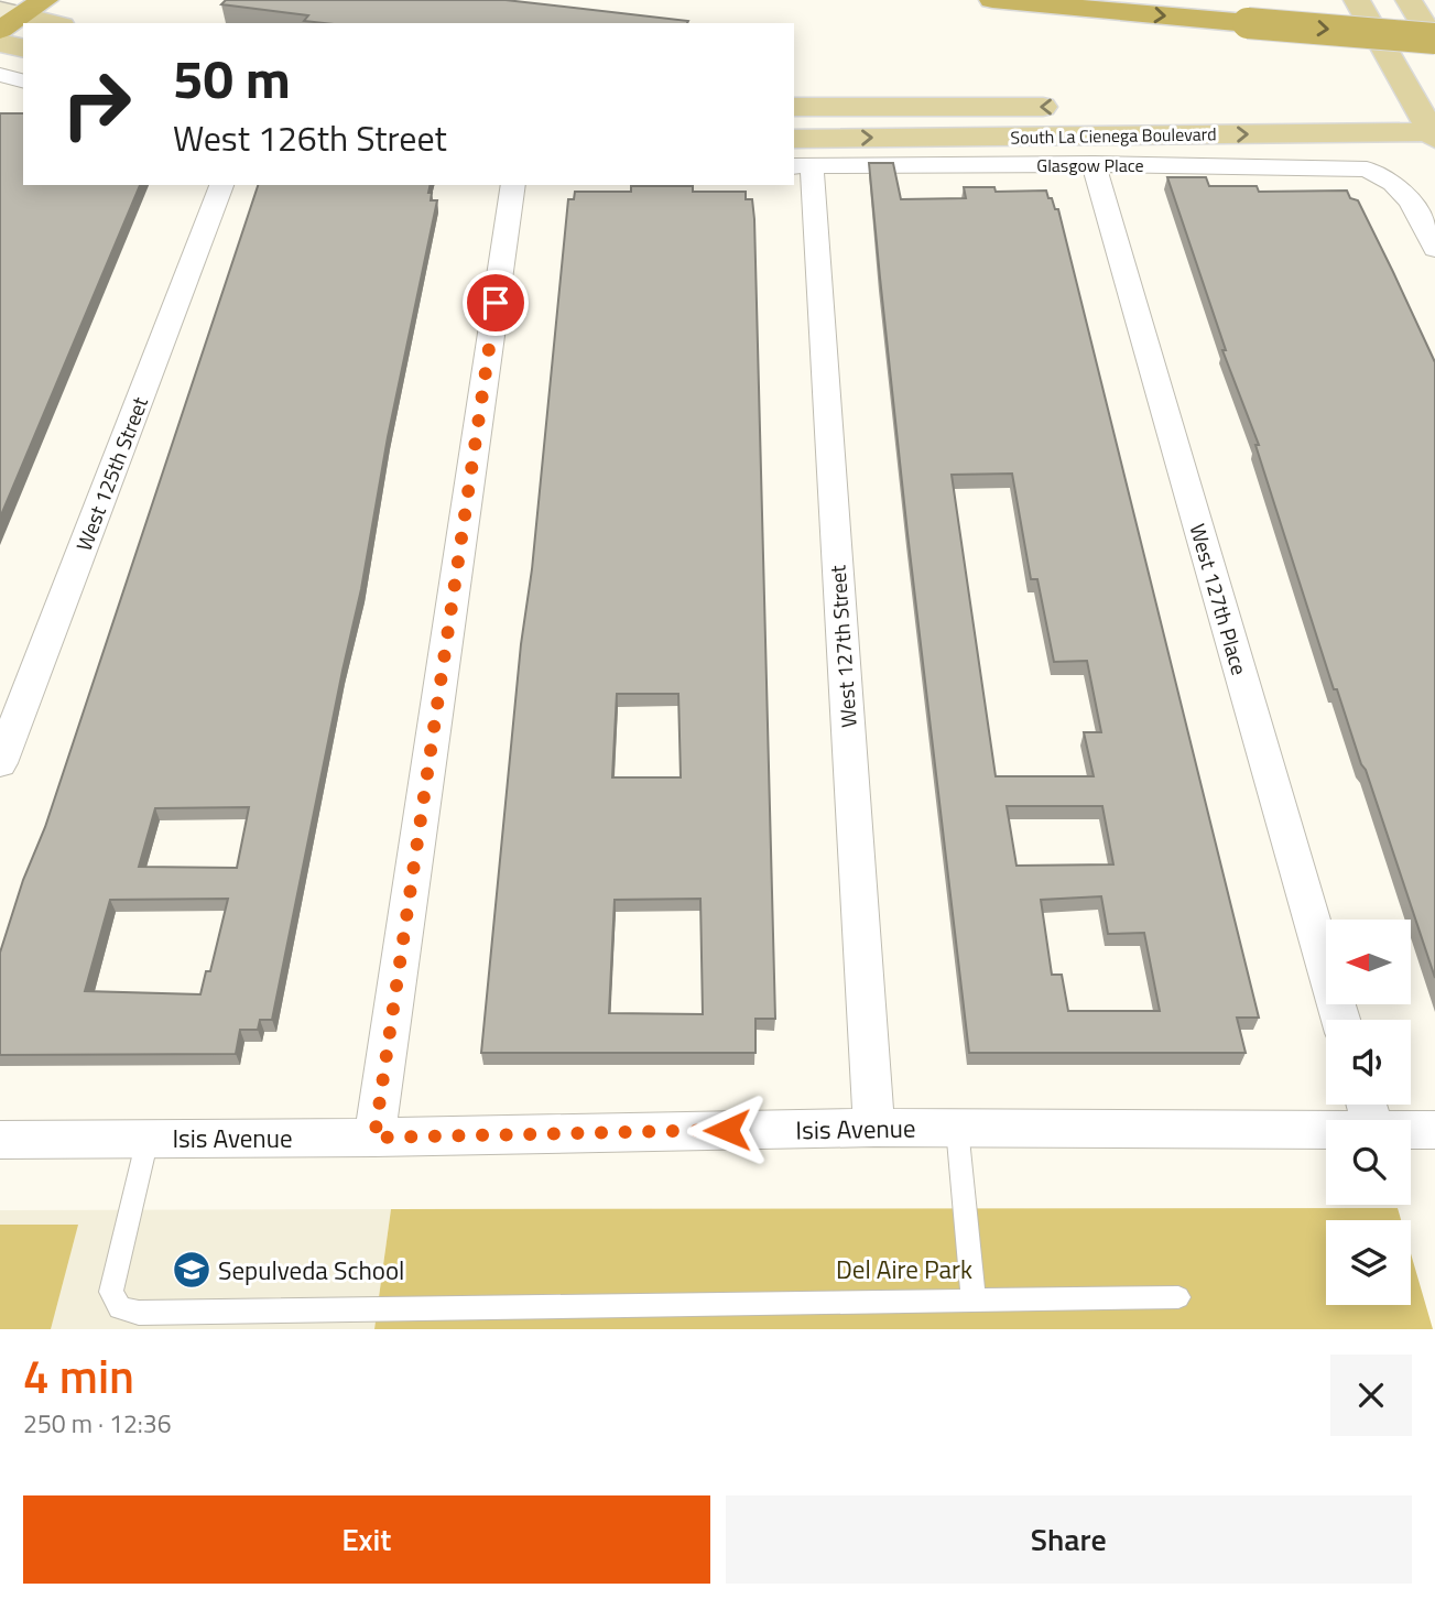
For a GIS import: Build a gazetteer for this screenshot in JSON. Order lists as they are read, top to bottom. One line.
{"streets":{"main road":["South La Cienega Boulevard"],"street":["Glasgow Place","West 125th Street","West 127th Place","West 127th Street","Isis Avenue"]},"crossings":[["Glasgow Place","West 127th Place"],["Glasgow Place","West 127th Street"],["West 127th Street","Isis Avenue"]],"parks":["Del Aire Park"],"places":{"school or university":["Sepulveda School"]},"north":"left","page":{"turn":["50 m","West 126th Street"],"heading":["4 min","250 m · 12:36"],"buttons":["Exit","Share"]}}
